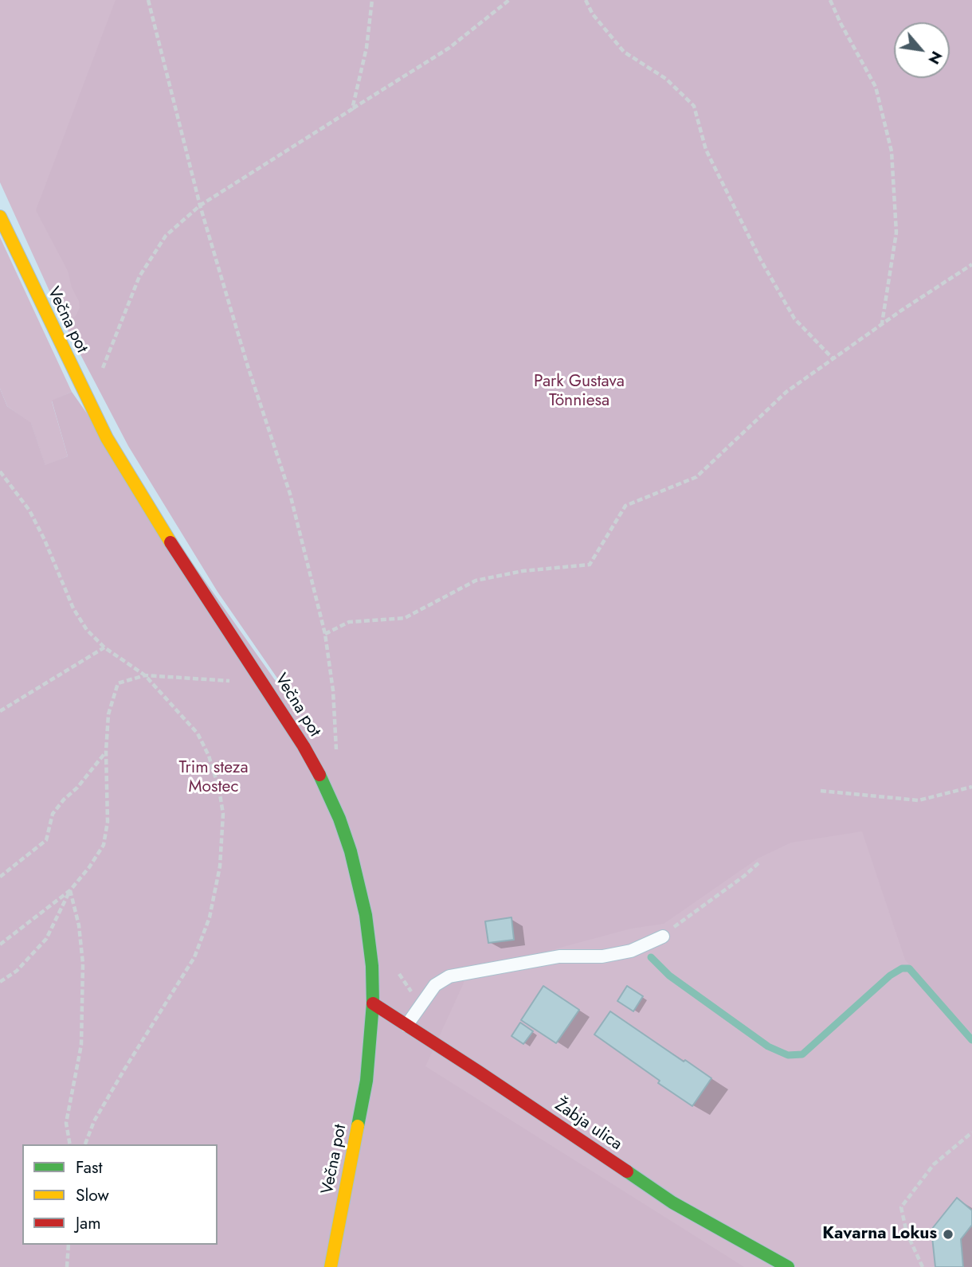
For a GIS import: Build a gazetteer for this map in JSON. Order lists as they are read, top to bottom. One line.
{"streets":{"main road":["Večna pot","Žabja ulica"]},"crossings":[["Večna pot","Žabja ulica"]],"parks":["Park Gustava Tönniesa","Trim steza Mostec"],"places":["Kavarna Lokus"],"legend":["Fast","Slow","Jam"],"north":"bottom right"}
